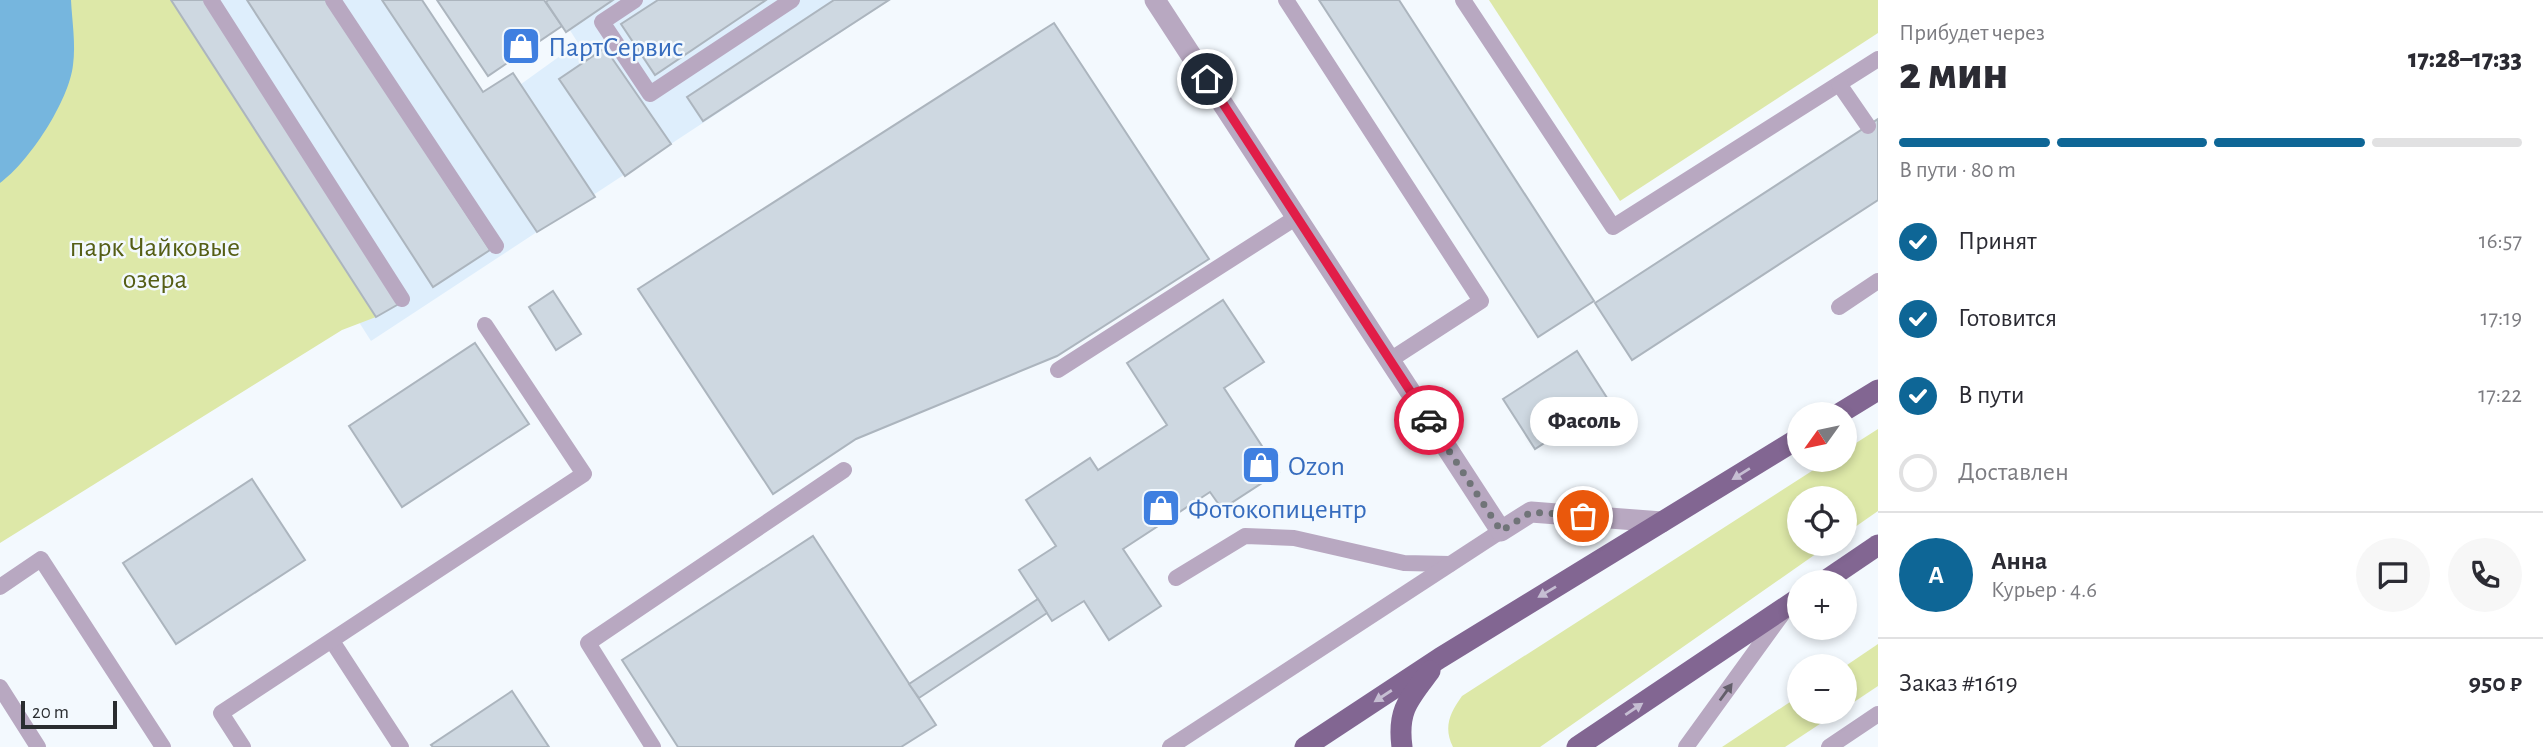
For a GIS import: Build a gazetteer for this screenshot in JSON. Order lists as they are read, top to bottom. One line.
{"parks":["парк Чайковые озера"],"places":{"shop":["ПартСервис","Ozon","Фотокопицентр"],"other":["Фасоль"]},"scale_bar":"20 m","north":"bottom left","page":{"heading":["2 мин","Прибудет через","17:28–17:33"],"panel":["Анна","Курьер · 4.6","Заказ #1619","950 ₽"],"bar":"В пути · 80 m","list":[["Принят","16:57"],["Готовится","17:19"],["В пути","17:22"],"Доставлен"],"bubble":"Фасоль","map_buttons":["+","−"],"round":"А","scale":"20 m"}}
